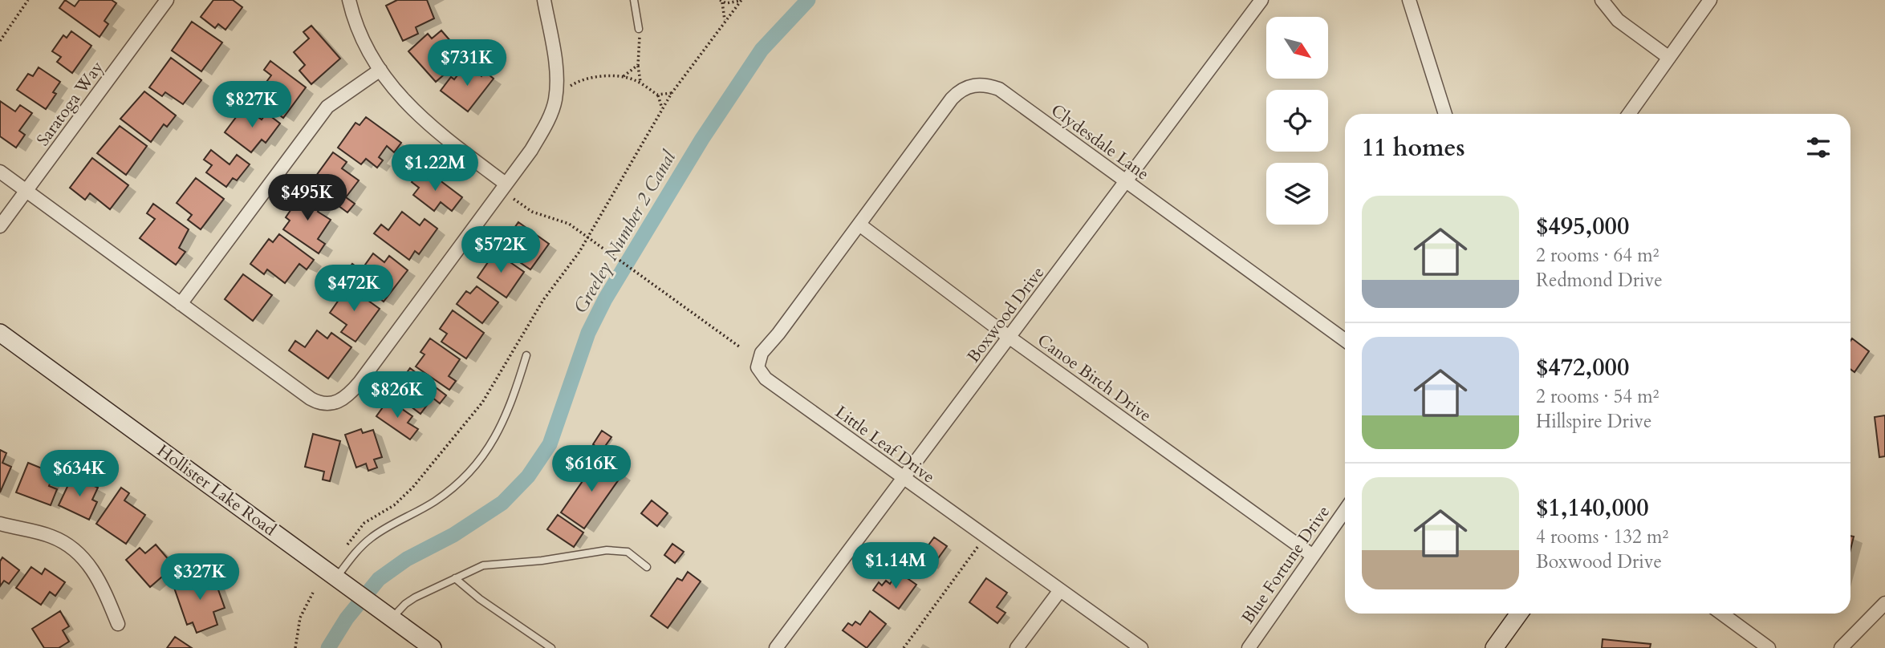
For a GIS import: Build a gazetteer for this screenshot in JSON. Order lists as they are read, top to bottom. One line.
{"streets":{"street":["Saratoga Way","Clydesdale Lane","Boxwood Drive","Canoe Birch Drive","Little Leaf Drive","Hollister Lake Road","Blue Fortune Drive"]},"crossings":[["Clydesdale Lane","Boxwood Drive"],["Clydesdale Lane","Canoe Birch Drive"],["Clydesdale Lane","Little Leaf Drive"],["Boxwood Drive","Canoe Birch Drive"],["Boxwood Drive","Little Leaf Drive"],["Canoe Birch Drive","Little Leaf Drive"],["Canoe Birch Drive","Blue Fortune Drive"]],"water":["Greeley Number 2 Canal"],"north":"bottom right","page":{"price":["$731K","$827K","$1.22M","$495K","$572K","$472K","$826K","$616K","$634K","$1.14M","$327K"],"heading":"11 homes","list":[{"name":"$495,000","note":"2 rooms · 64 m² · Redmond Drive"},{"name":"$472,000","note":"2 rooms · 54 m² · Hillspire Drive"},{"name":"$1,140,000","note":"4 rooms · 132 m² · Boxwood Drive"}]}}
